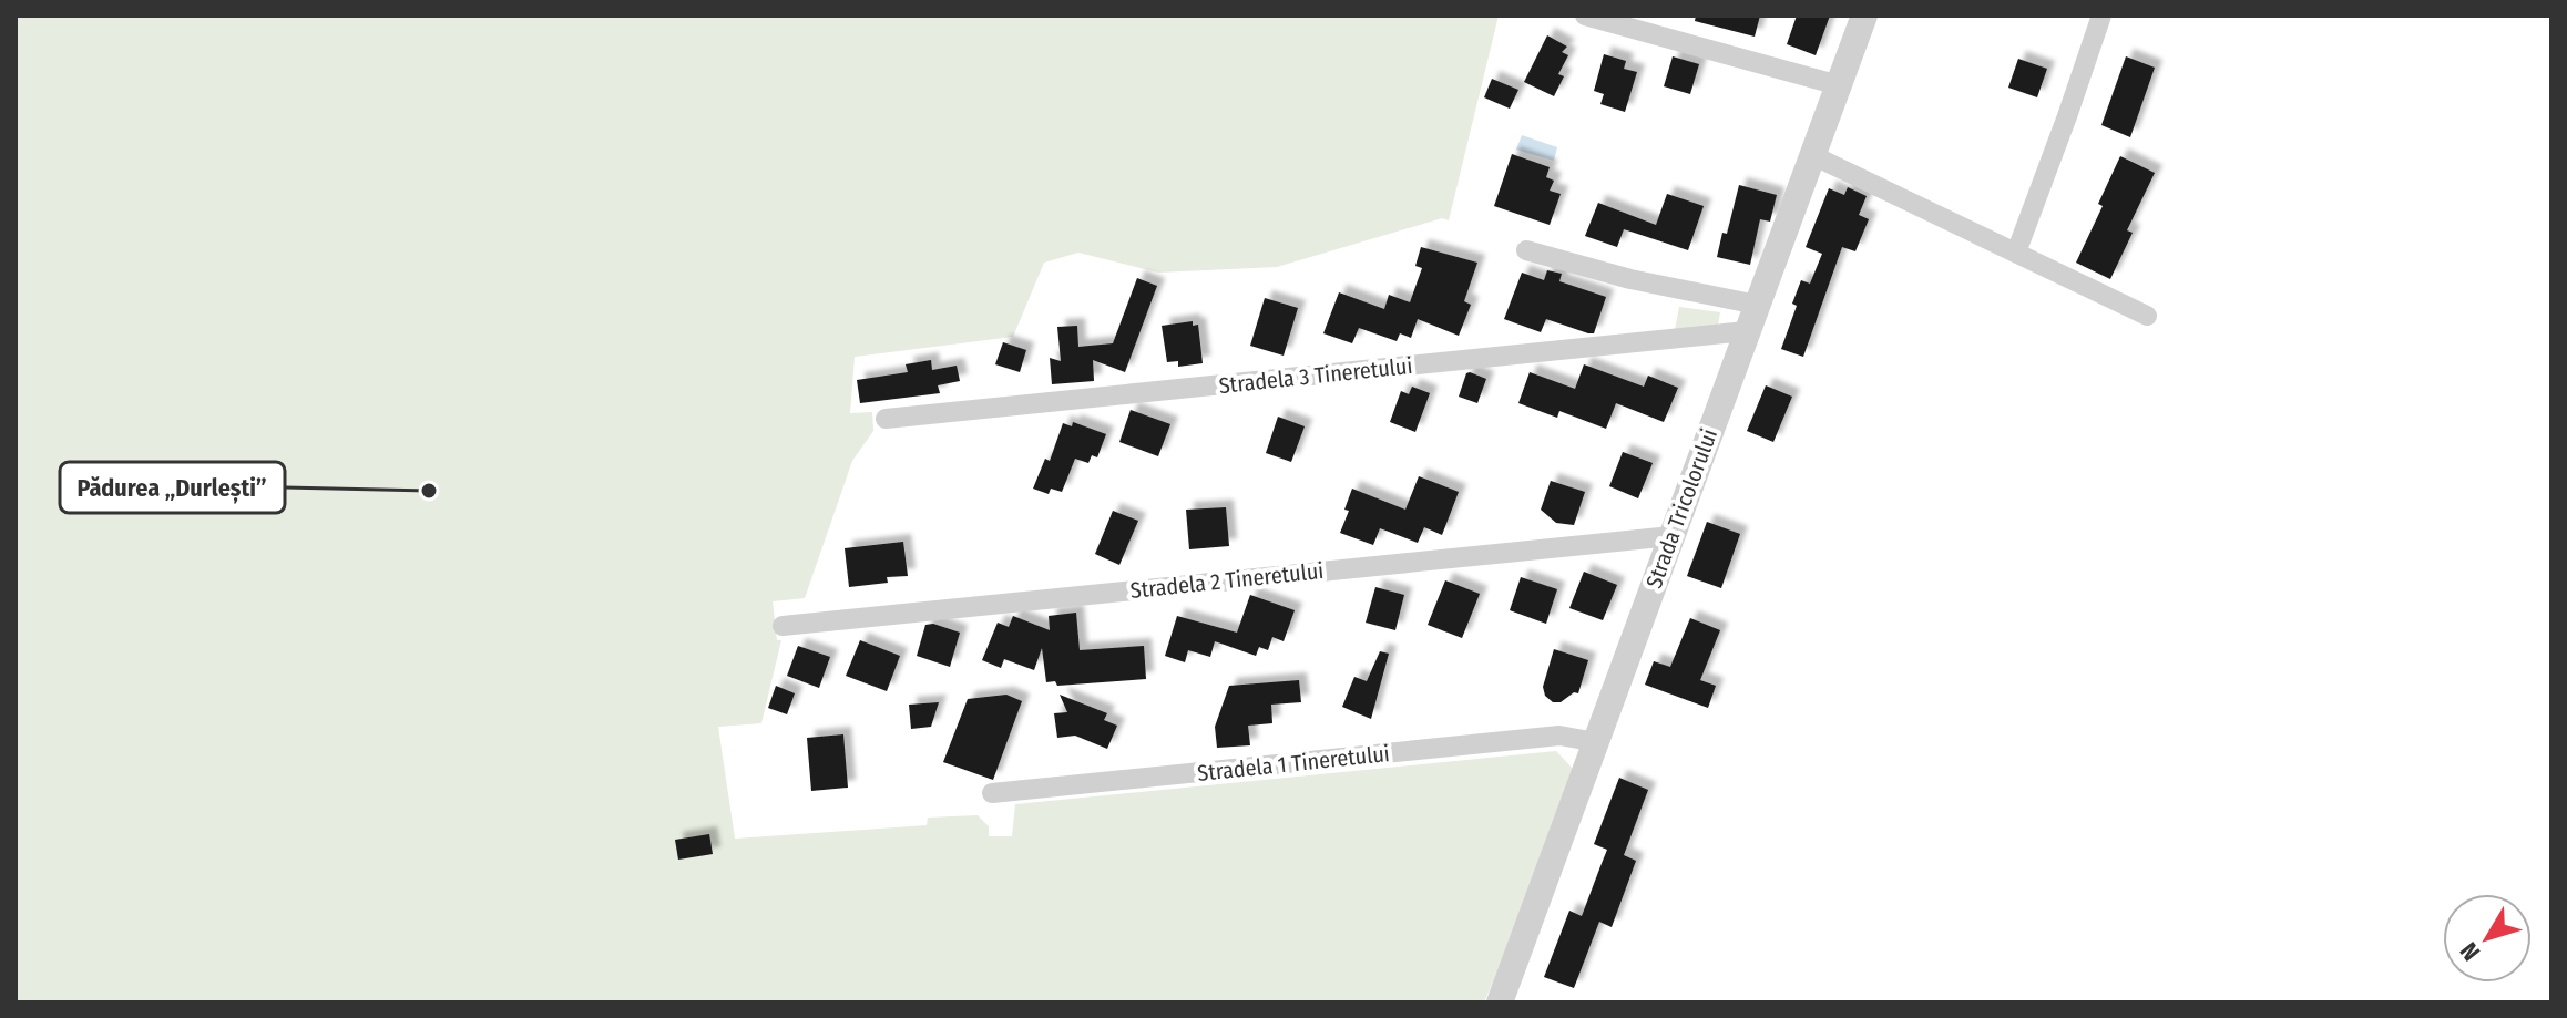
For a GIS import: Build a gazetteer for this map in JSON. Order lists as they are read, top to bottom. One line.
{"streets":{"street":["Stradela 3 Tineretului","Strada Tricolorului","Stradela 2 Tineretului","Stradela 1 Tineretului"]},"crossings":[["Stradela 3 Tineretului","Strada Tricolorului"],["Strada Tricolorului","Stradela 2 Tineretului"],["Strada Tricolorului","Stradela 1 Tineretului"]],"places":["Pădurea „Durlești”"],"north":"bottom left"}
